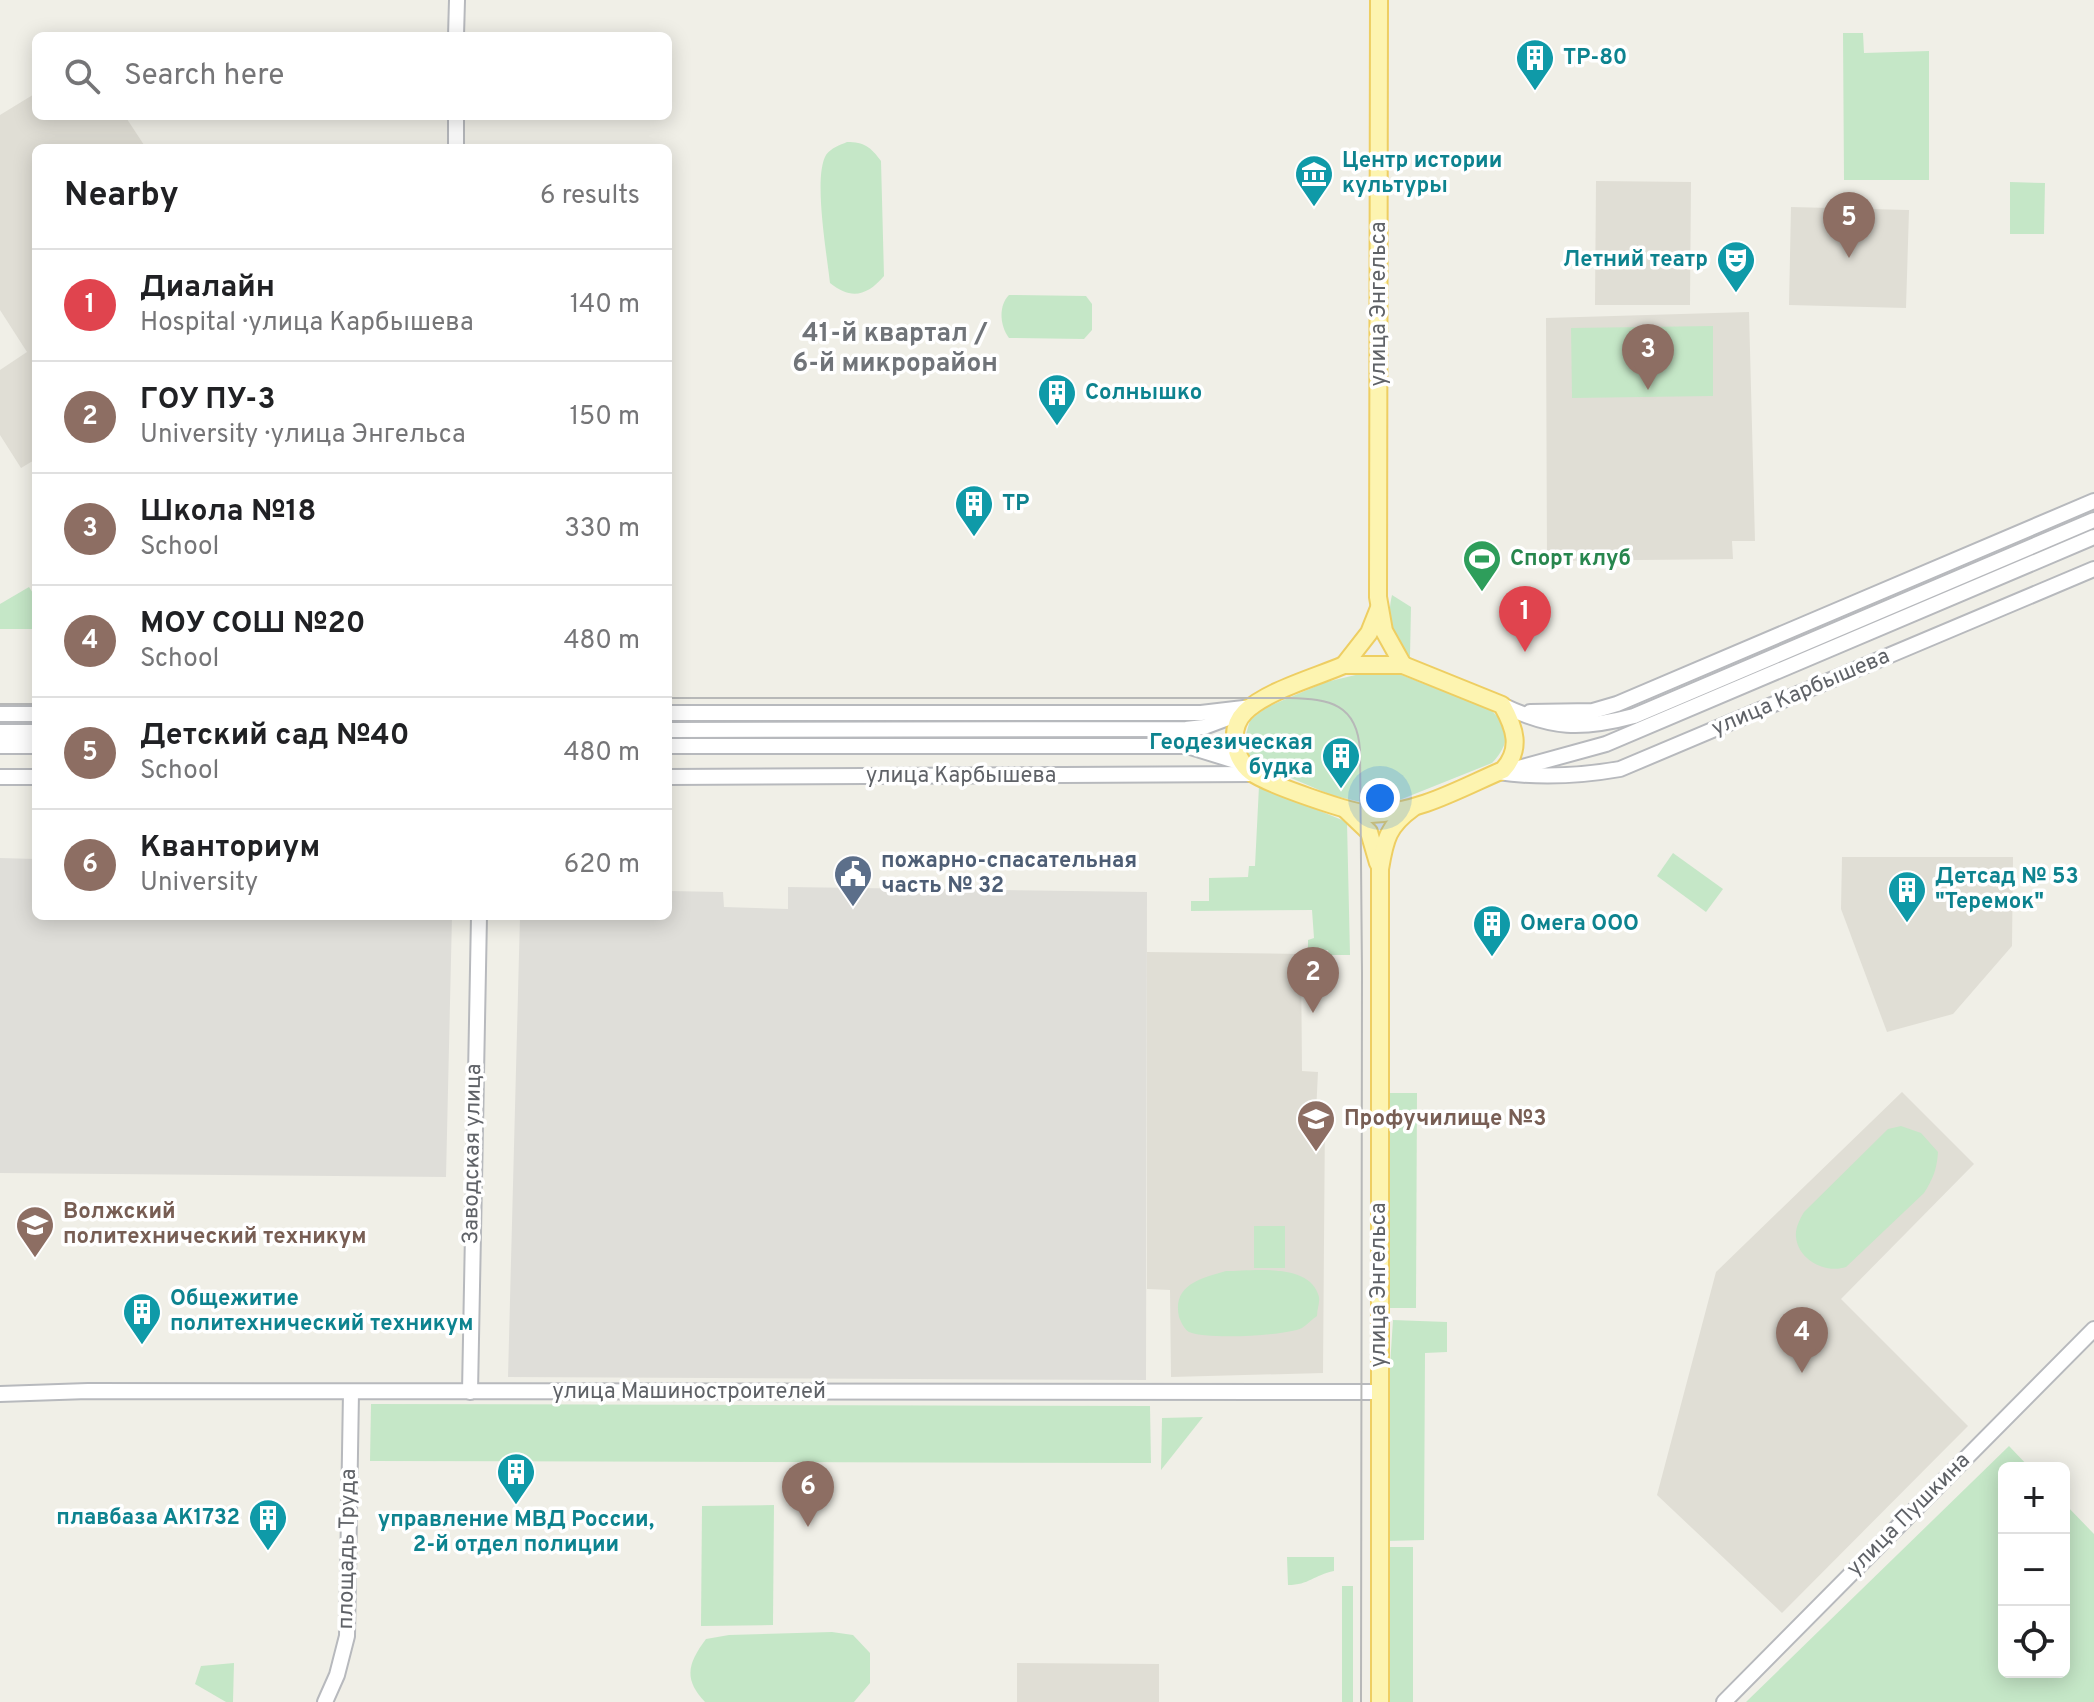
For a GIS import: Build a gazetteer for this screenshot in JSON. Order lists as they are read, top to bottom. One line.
{"streets":{"main road":["улица Энгельса","улица Карбышева"],"street":["Заводская улица","улица Машиностроителей","улица Пушкина","площадь Труда"]},"crossings":[["улица Энгельса","улица Карбышева"],["улица Энгельса","улица Машиностроителей"],["Заводская улица","улица Машиностроителей"],["улица Машиностроителей","площадь Труда"]],"districts":["41-й квартал / 6-й микрорайон"],"places":{"building":["ТР-80","Солнышко","ТР","Геодезическая будка","Детсад № 53 \"Теремок\"","Омега ООО","Общежитие политехнический техникум","управление МВД России, 2-й отдел полиции","плавбаза АК1732"],"museum":["Центр истории культуры"],"theatre":["Летний театр"],"sports":["Спорт клуб"],"public building":["пожарно-спасательная часть № 32"],"school or university":["Профучилище №3","Волжский политехнический техникум"]},"page":{"search":"Search here","heading":["Nearby","6 results"],"pins":["5","3","1","2","4","6"],"list":[{"mark":"1","name":"Диалайн","note":"Hospital · улица Карбышева","value":"140 m"},{"mark":"2","name":"ГОУ ПУ-3","note":"University · улица Энгельса","value":"150 m"},{"mark":"3","name":"Школа №18","note":"School","value":"330 m"},{"mark":"4","name":"МОУ СОШ №20","note":"School","value":"480 m"},{"mark":"5","name":"Детский сад №40","note":"School","value":"480 m"},{"mark":"6","name":"Кванториум","note":"University","value":"620 m"}],"map_buttons":["+","−"]}}
